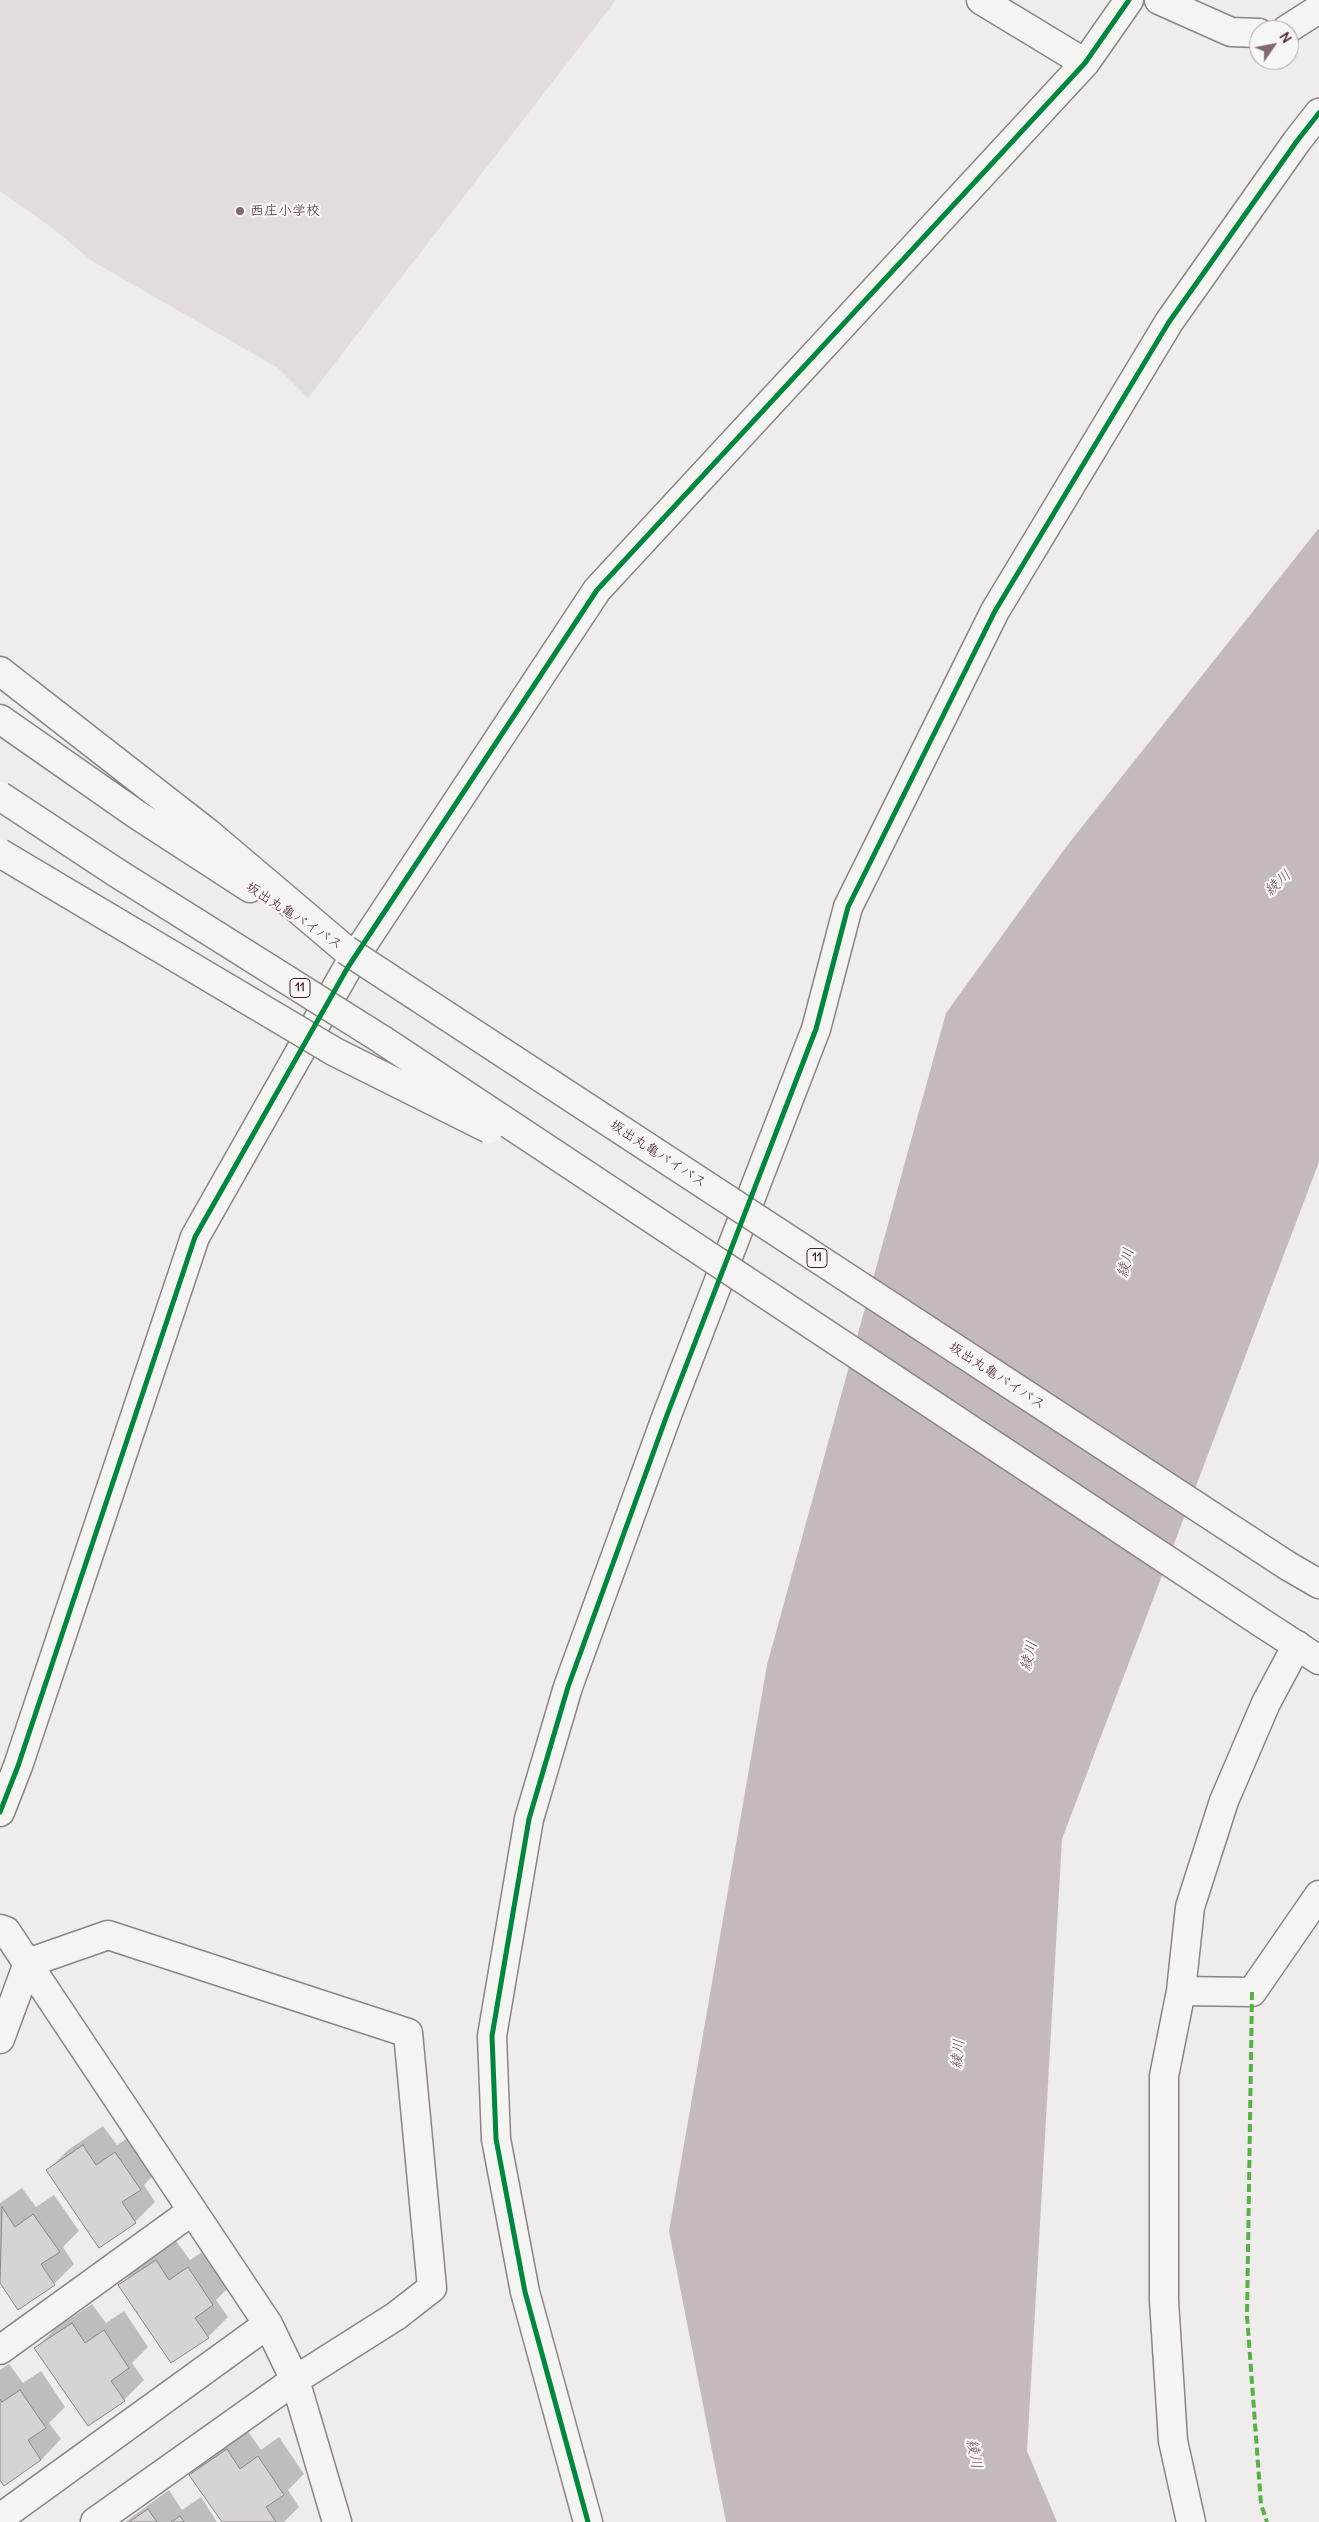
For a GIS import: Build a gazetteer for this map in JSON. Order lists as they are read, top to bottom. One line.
{"streets":{"main road":["坂出丸亀バイパス","11"]},"water":["綾川"],"places":["西庄小学校"],"north":"top right"}
